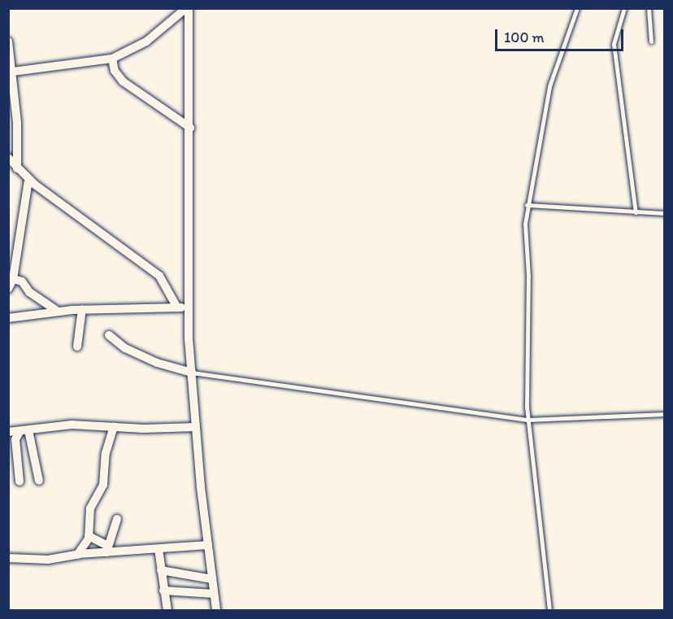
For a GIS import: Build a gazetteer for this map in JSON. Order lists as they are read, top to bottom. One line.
{"scale_bar":"100 m"}
